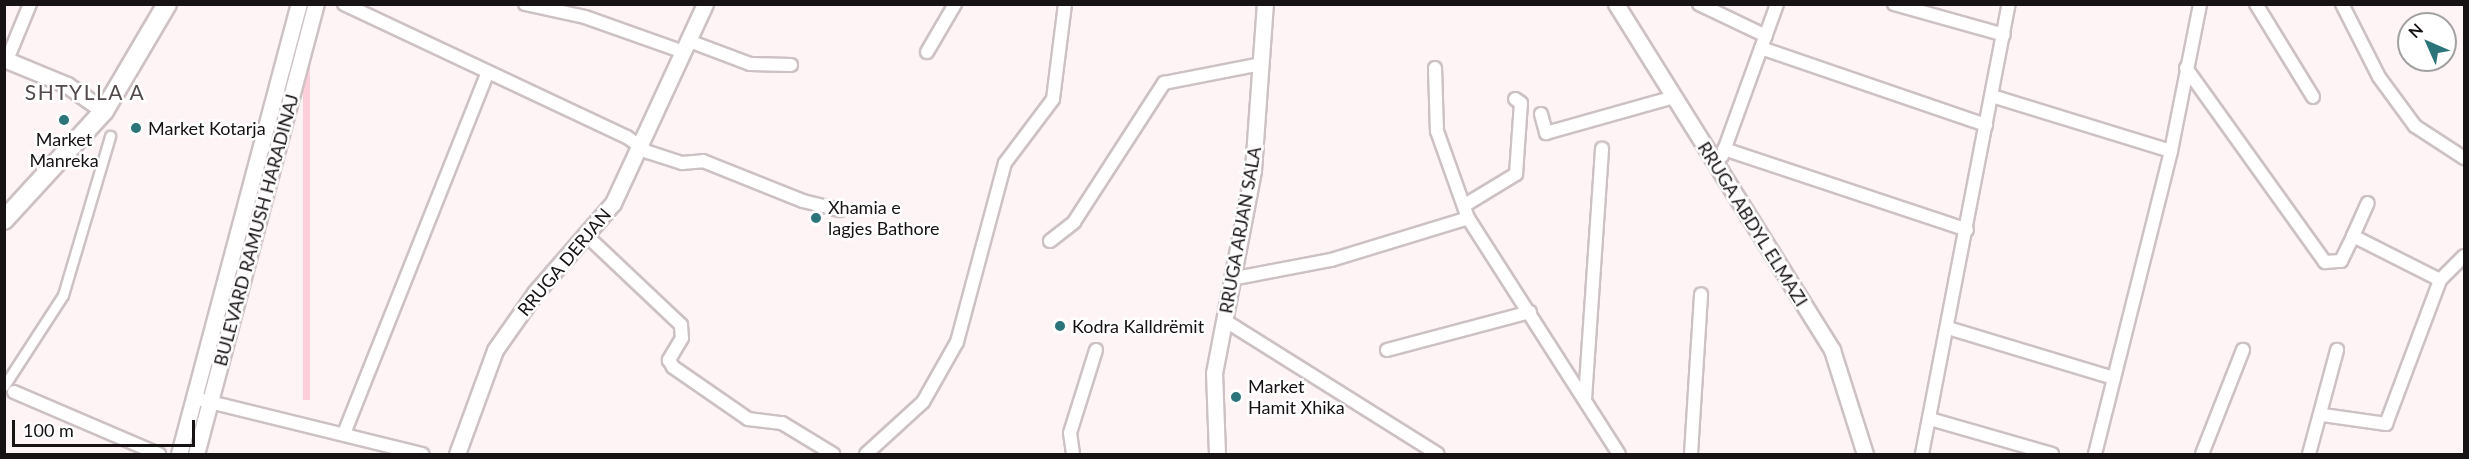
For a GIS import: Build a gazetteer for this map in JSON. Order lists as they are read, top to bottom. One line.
{"streets":{"street":["RRUGA ABDYL ELMAZI","BULEVARD RAMUSH HARADINAJ","RRUGA ARJAN SALA","RRUGA DERJAN"]},"districts":["SHTYLLA A"],"places":["Market Manreka","Market Kotarja","Xhamia e lagjes Bathore","Kodra Kalldrëmit","Market Hamit Xhika"],"scale_bar":"100 m","north":"top left"}
